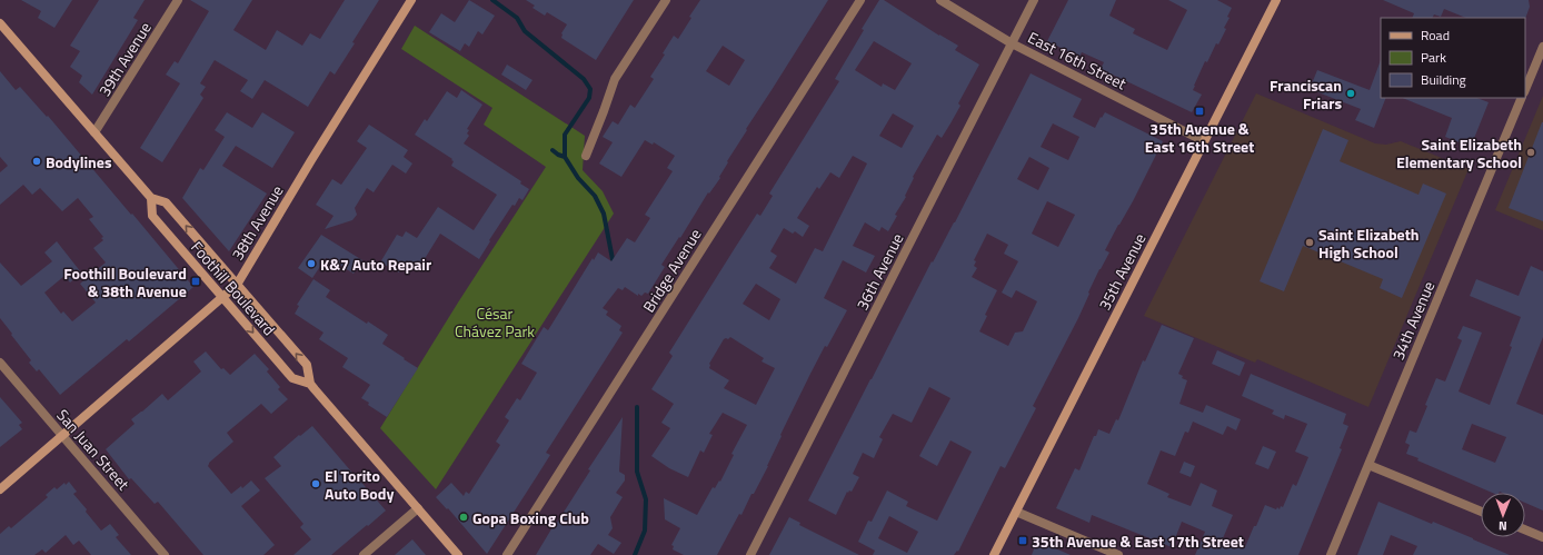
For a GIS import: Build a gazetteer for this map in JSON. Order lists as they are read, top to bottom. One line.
{"streets":{"main road":["38th Avenue","35th Avenue","Foothill Boulevard"],"street":["39th Avenue","East 16th Street","Bridge Avenue","36th Avenue","34th Avenue","San Juan Street"]},"crossings":[["39th Avenue","Foothill Boulevard"],["East 16th Street","36th Avenue"],["East 16th Street","35th Avenue"],["38th Avenue","Foothill Boulevard"],["38th Avenue","San Juan Street"]],"parks":["César Chávez Park"],"places":{"other":["Franciscan Friars","Saint Elizabeth Elementary School","Bodylines","Saint Elizabeth High School","K&7 Auto Repair","El Torito Auto Body","Gopa Boxing Club"],"transit":["35th Avenue & East 16th Street","Foothill Boulevard & 38th Avenue","35th Avenue & East 17th Street"]},"legend":["Road","Park","Building"],"north":"bottom"}
